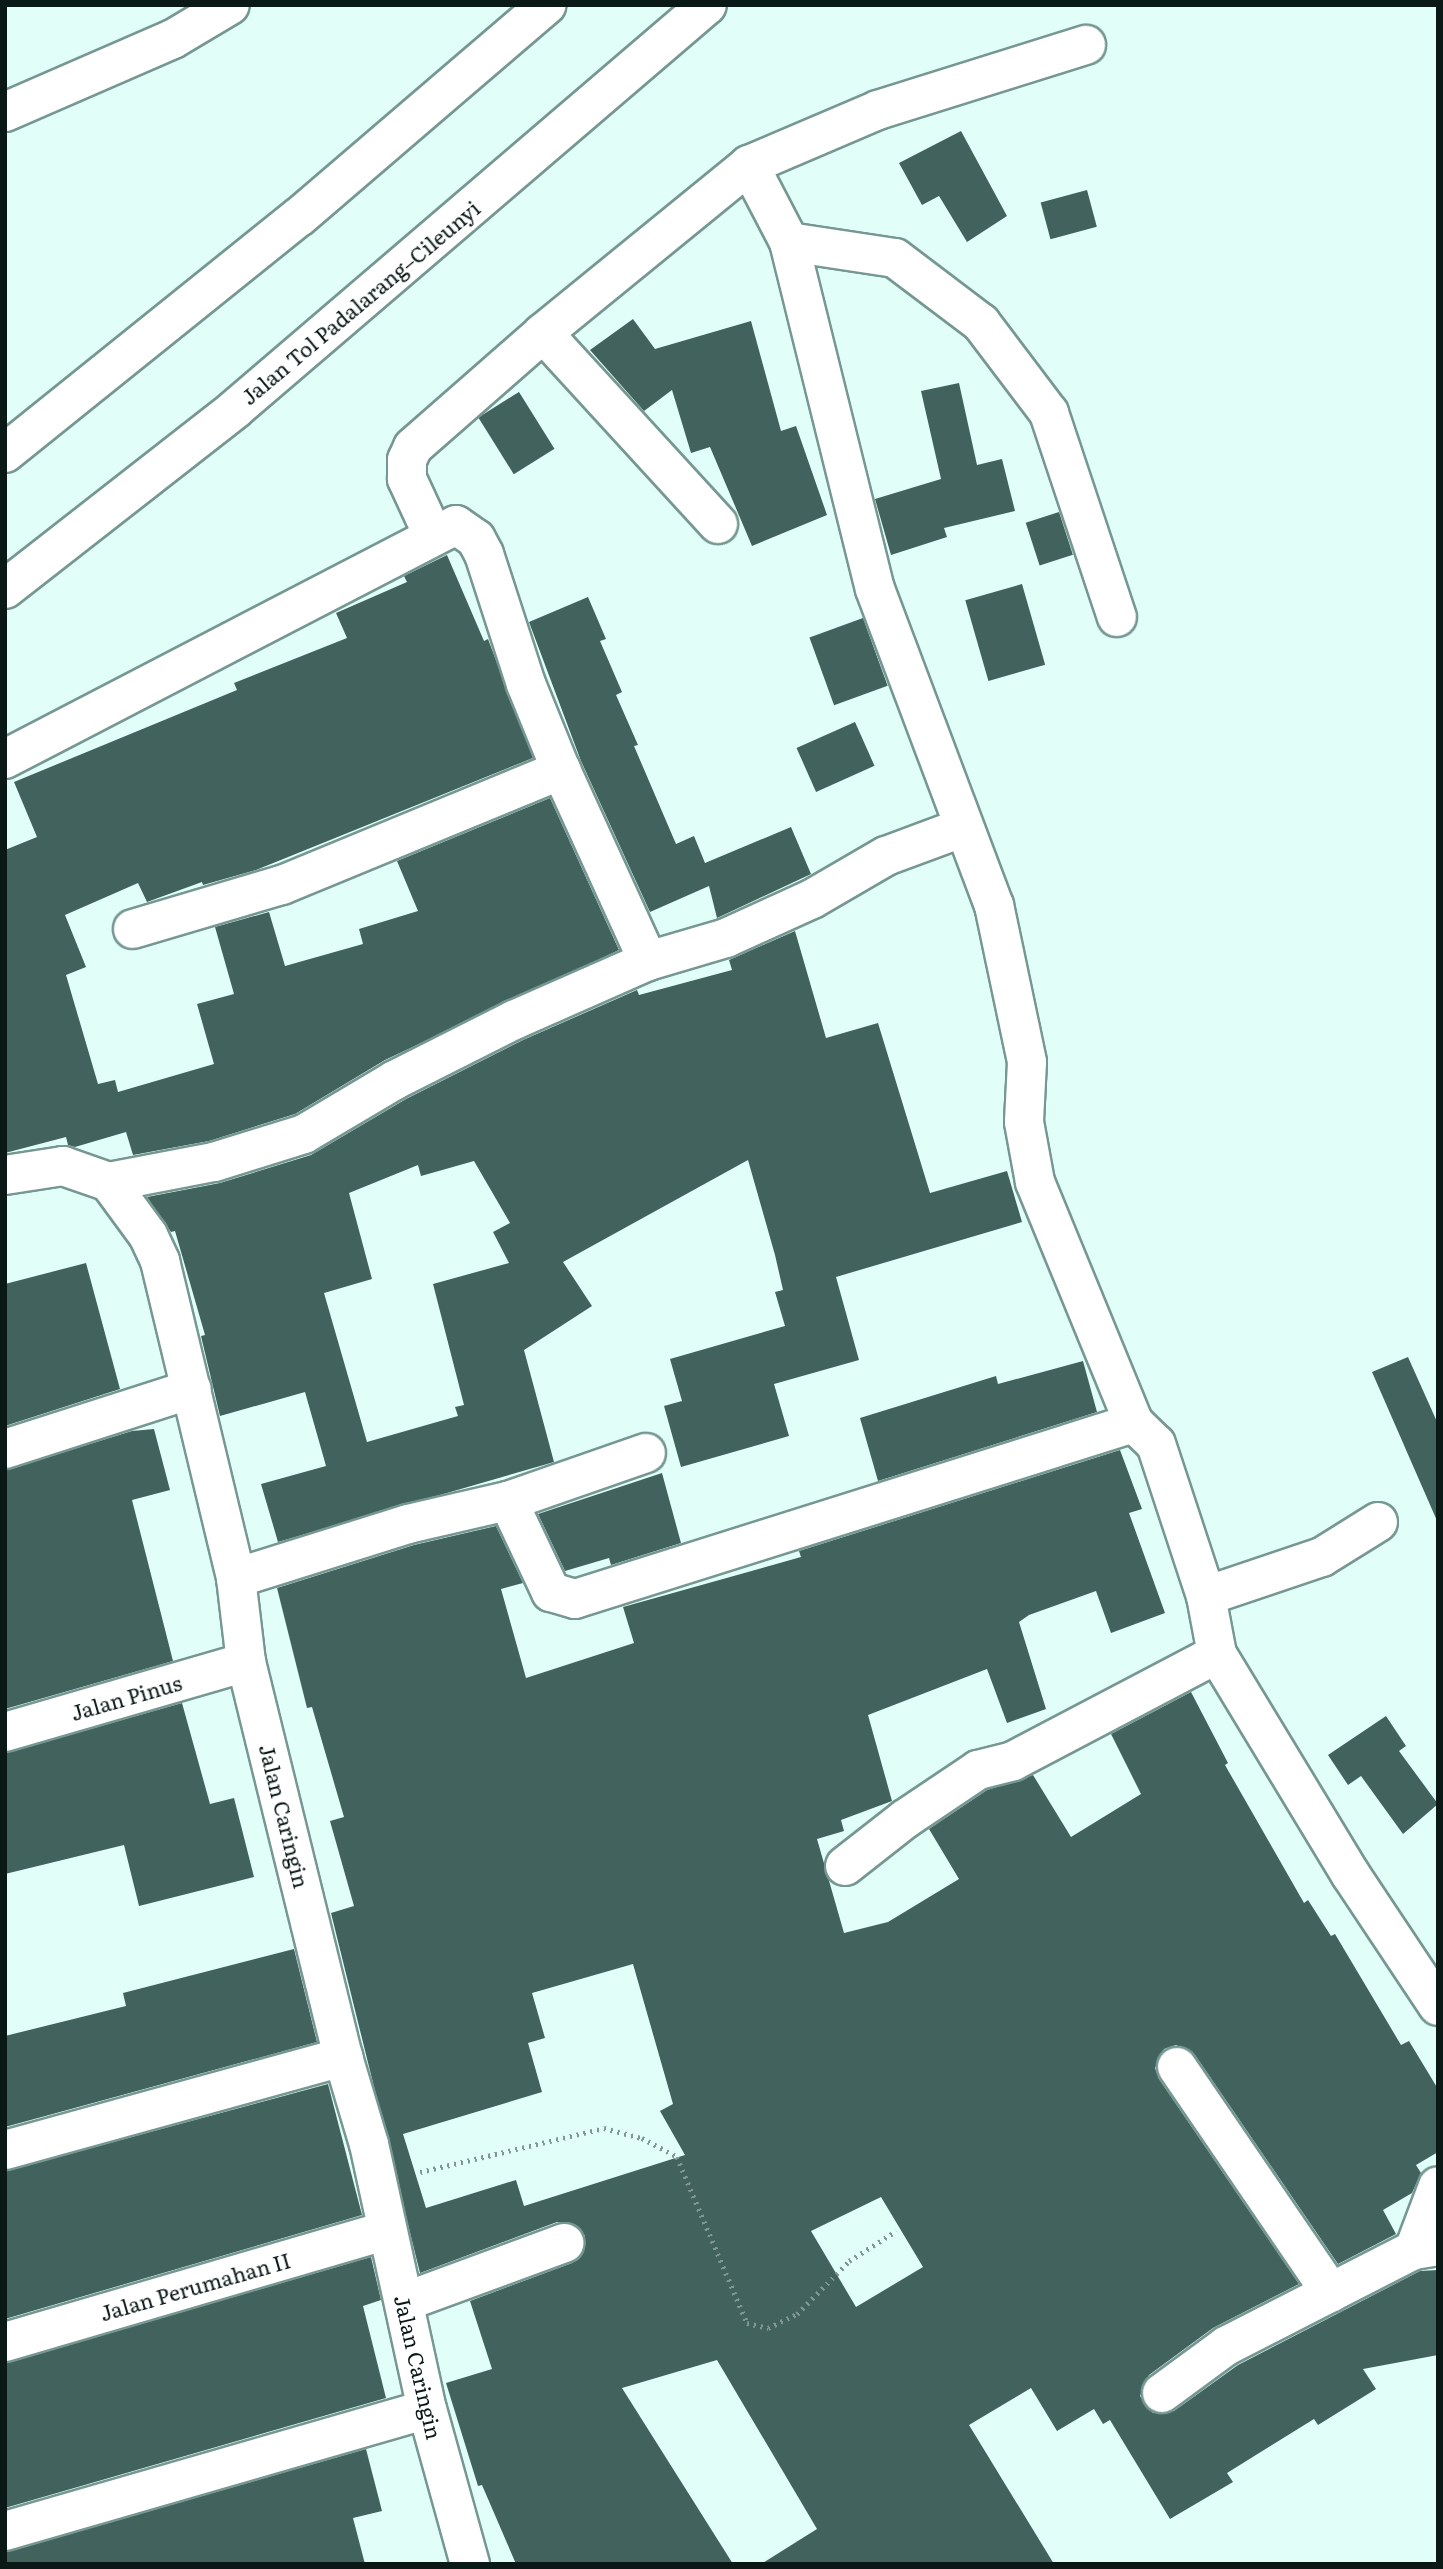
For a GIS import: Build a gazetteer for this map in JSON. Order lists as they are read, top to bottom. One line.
{"streets":{"main road":["Jalan Tol Padalarang–Cileunyi","Jalan Pinus","Jalan Caringin","Jalan Perumahan II"]},"crossings":[["Jalan Pinus","Jalan Caringin"],["Jalan Caringin","Jalan Perumahan II"]]}
